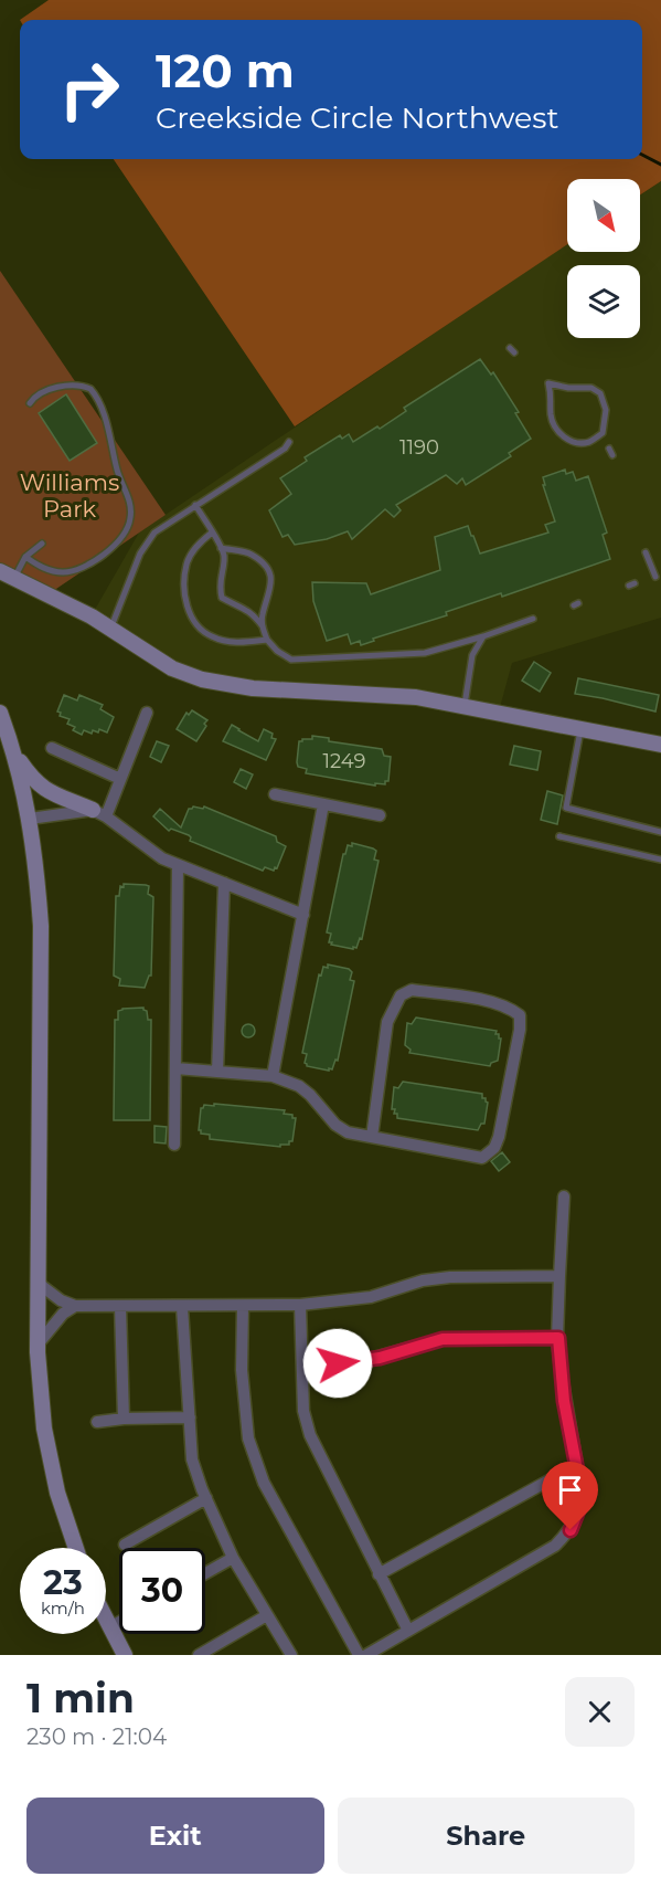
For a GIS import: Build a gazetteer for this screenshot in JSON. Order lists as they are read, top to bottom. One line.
{"parks":["Williams Park"],"house_numbers":["1190","1249"],"north":"bottom right","page":{"turn":["120 m","Creekside Circle Northwest"],"speed":"23 km/h","limit":"30","heading":["1 min","230 m · 21:04"],"buttons":["Exit","Share"]}}
